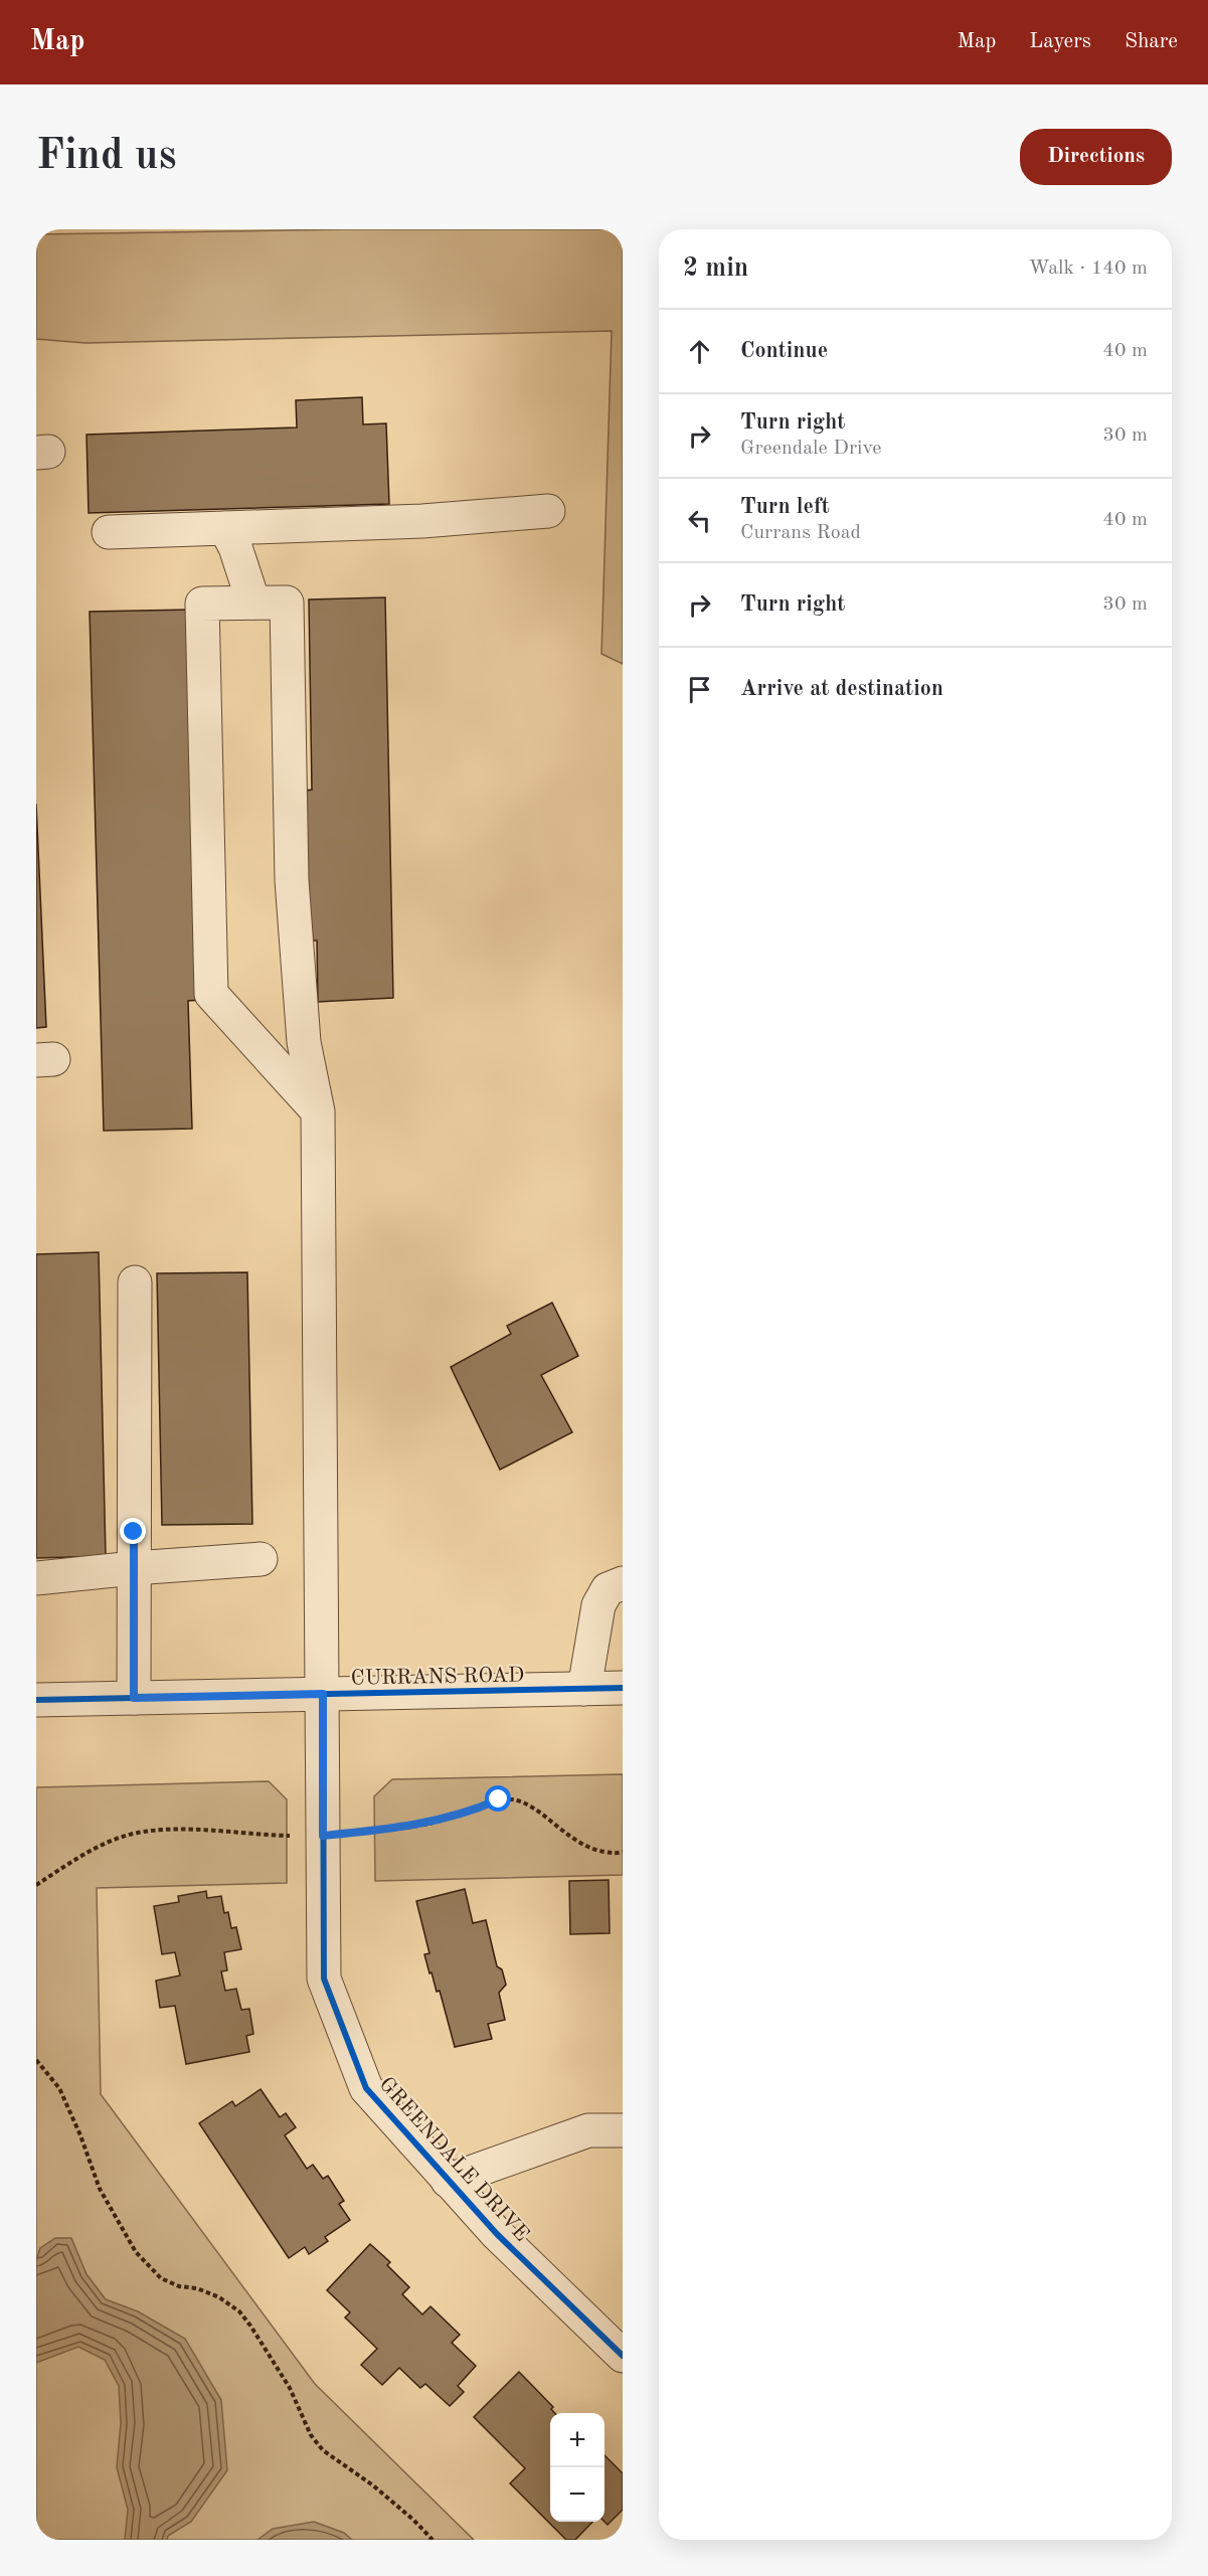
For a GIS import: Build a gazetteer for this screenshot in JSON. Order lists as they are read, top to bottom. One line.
{"streets":{"street":["CURRANS ROAD","GREENDALE DRIVE"]},"crossings":[["CURRANS ROAD","GREENDALE DRIVE"]],"page":{"header":"Map","nav":["Map","Layers","Share"],"buttons":"Directions","title":"Find us","heading":["2 min","Walk · 140 m"],"list":[["Continue","40 m"],["Turn right","Greendale Drive","30 m"],["Turn left","Currans Road","40 m"],["Turn right","30 m"],"Arrive at destination"],"map_buttons":["+","−"]}}
